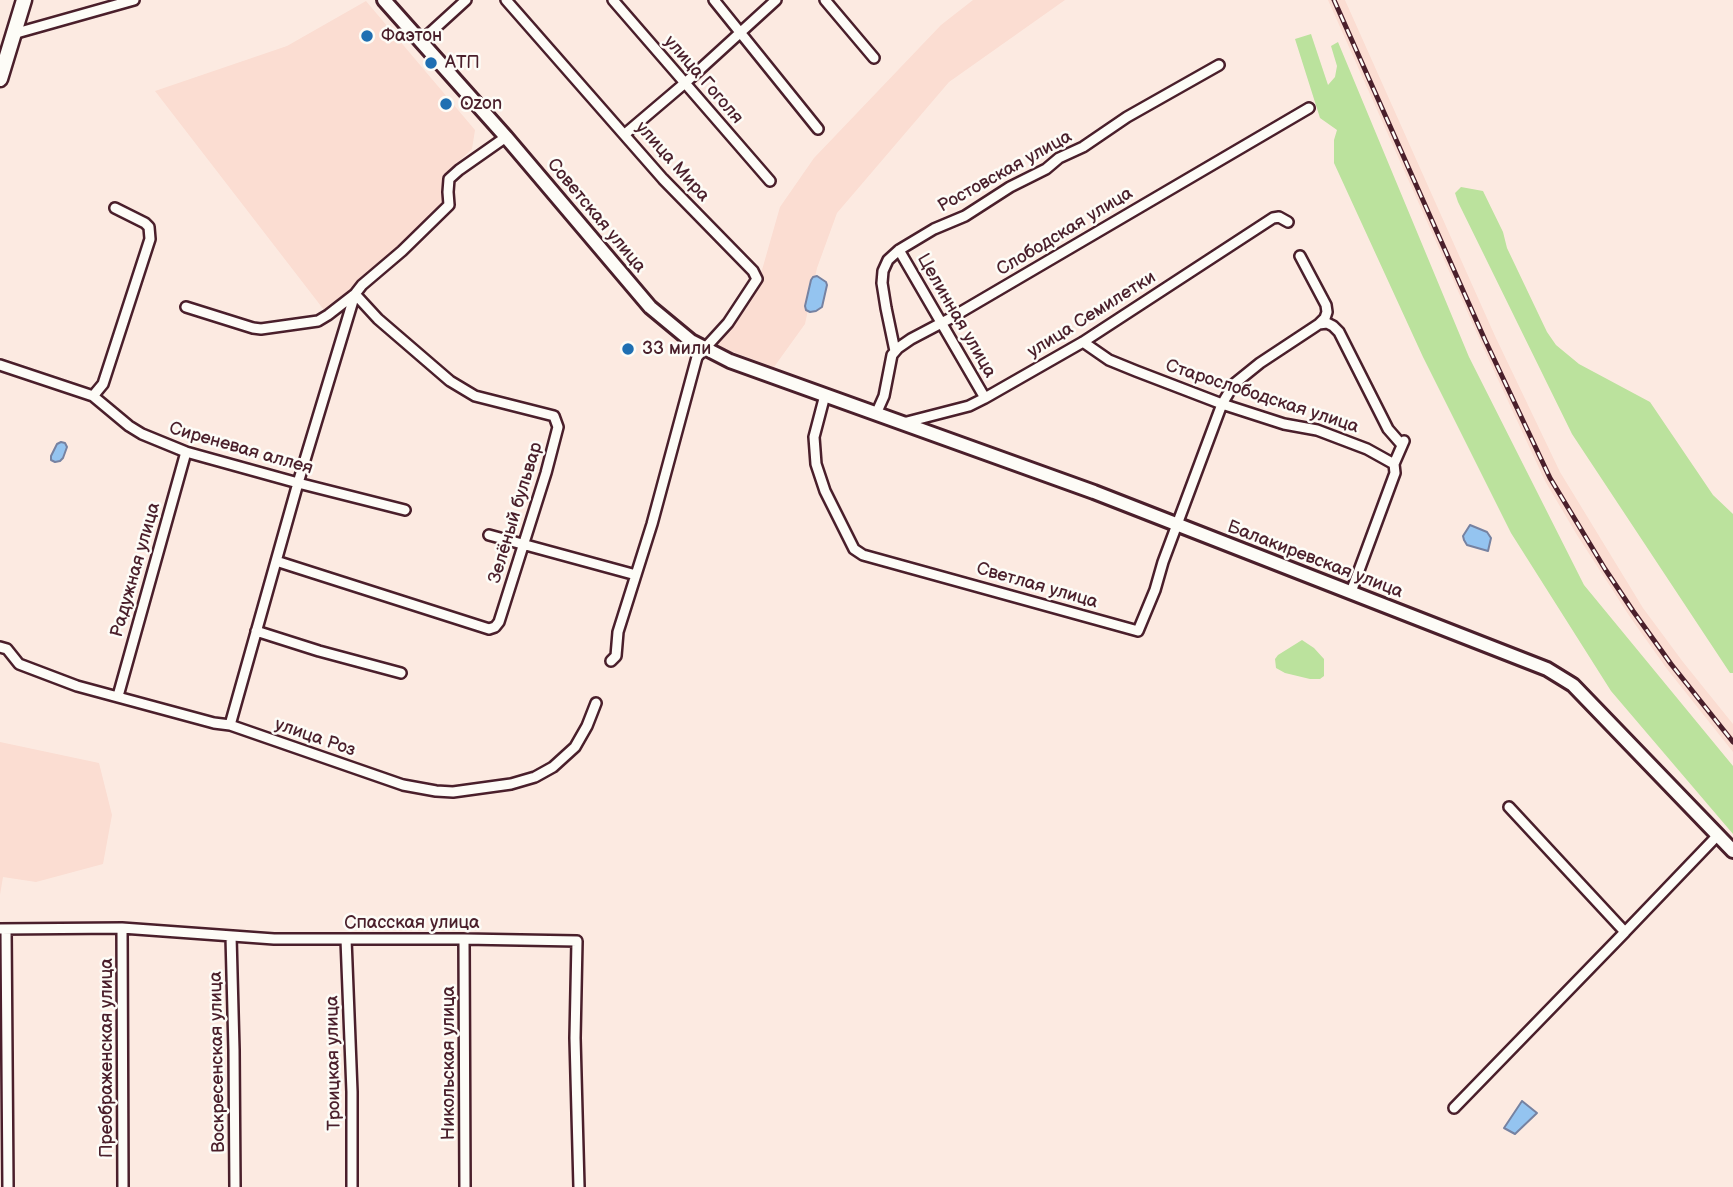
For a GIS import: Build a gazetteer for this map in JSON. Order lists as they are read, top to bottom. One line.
{"streets":{"street":["улица Гоголя","улица Мира","Ростовская улица","Советская улица","Слободская улица","улица Семилетки","Целинная улица","Старослободская улица","Сиреневая аллея","Зелёный бульвар","Балакиревская улица","Радужная улица","Светлая улица","улица Роз","Спасская улица","Преображенская улица","Воскресенская улица","Троицкая улица","Никольская улица"]},"crossings":[["улица Мира","Советская улица"],["Ростовская улица","Слободская улица"],["Ростовская улица","Целинная улица"],["Советская улица","Балакиревская улица"],["Советская улица","Светлая улица"],["Слободская улица","Целинная улица"],["улица Семилетки","Целинная улица"],["улица Семилетки","Старослободская улица"],["улица Семилетки","Балакиревская улица"],["Старослободская улица","Балакиревская улица"],["Старослободская улица","Светлая улица"],["Сиреневая аллея","Радужная улица"],["Балакиревская улица","Светлая улица"],["Радужная улица","улица Роз"],["Спасская улица","Преображенская улица"],["Спасская улица","Воскресенская улица"],["Спасская улица","Троицкая улица"],["Спасская улица","Никольская улица"]],"places":["Фаэтон","АТП","Ozon","33 мили"]}
